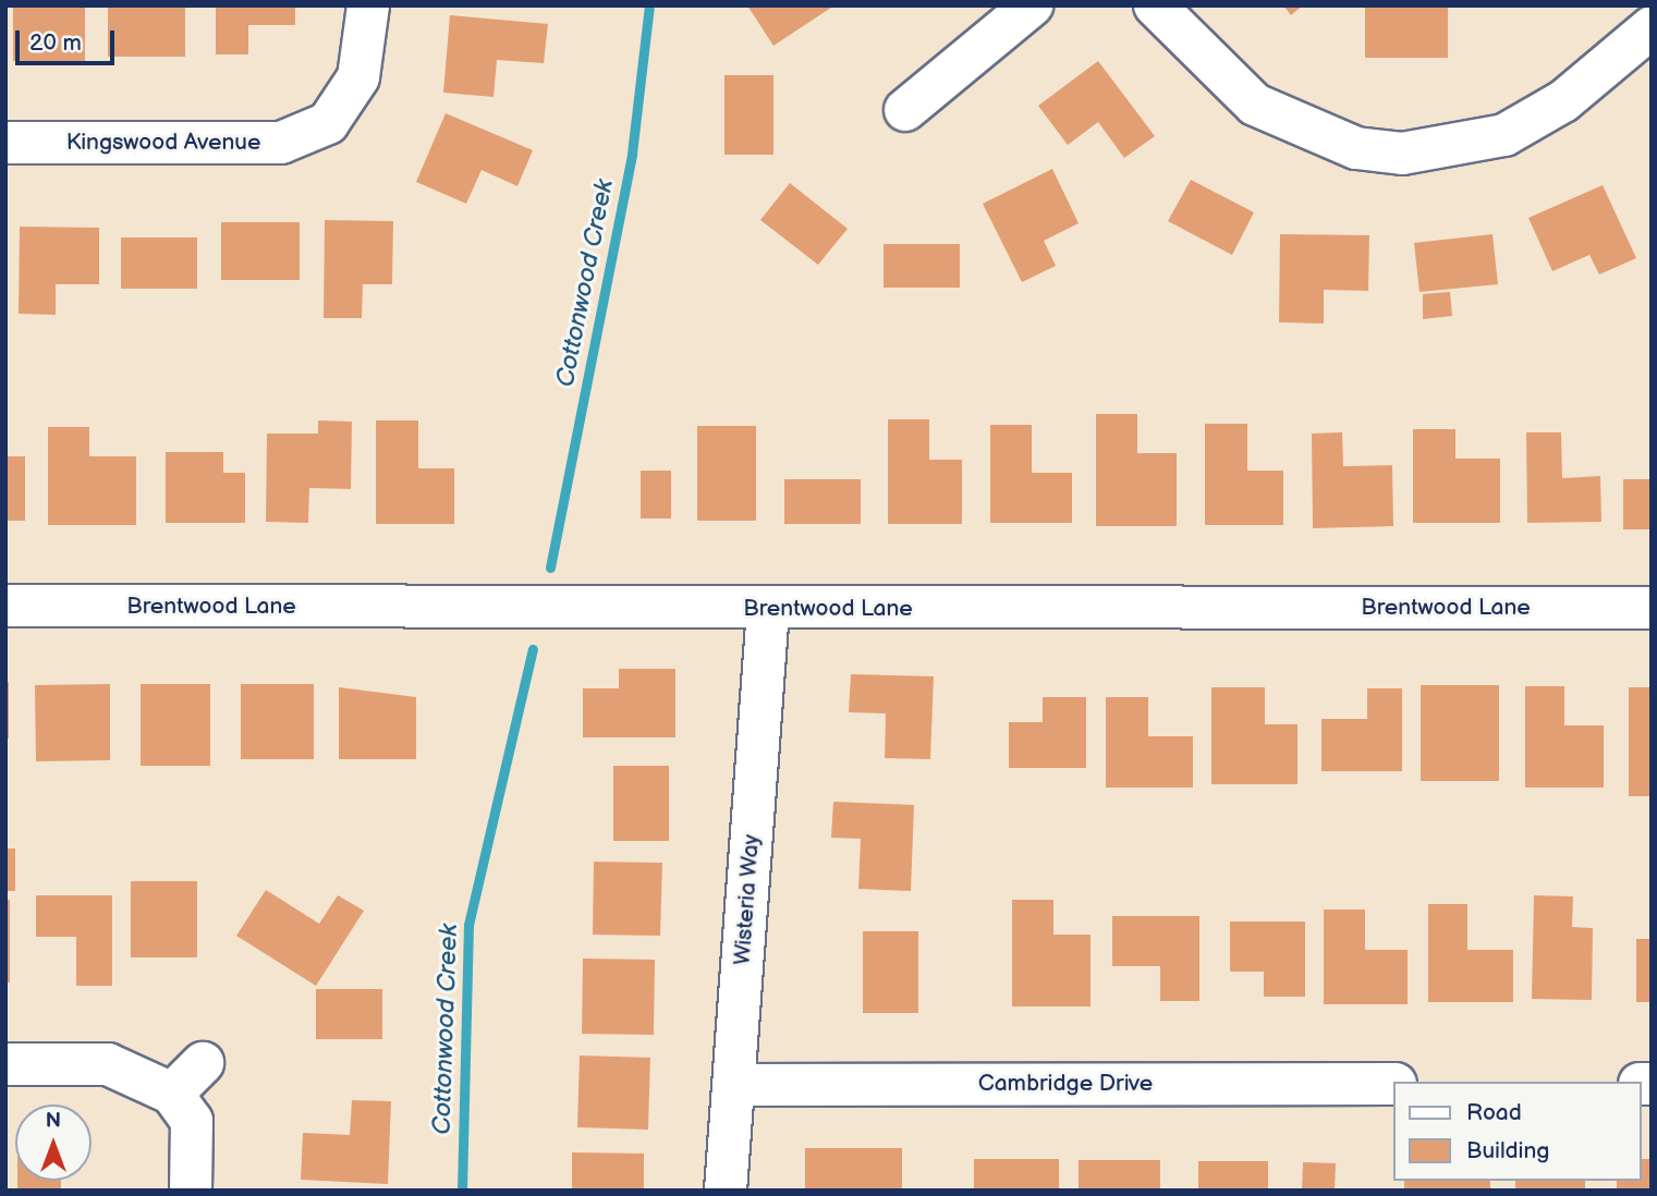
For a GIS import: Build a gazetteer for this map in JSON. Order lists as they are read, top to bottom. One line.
{"streets":{"street":["Kingswood Avenue","Brentwood Lane","Wisteria Way","Cambridge Drive"]},"crossings":[["Brentwood Lane","Wisteria Way"],["Wisteria Way","Cambridge Drive"]],"water":["Cottonwood Creek"],"legend":["Road","Building"],"scale_bar":"20 m","north":"top"}
